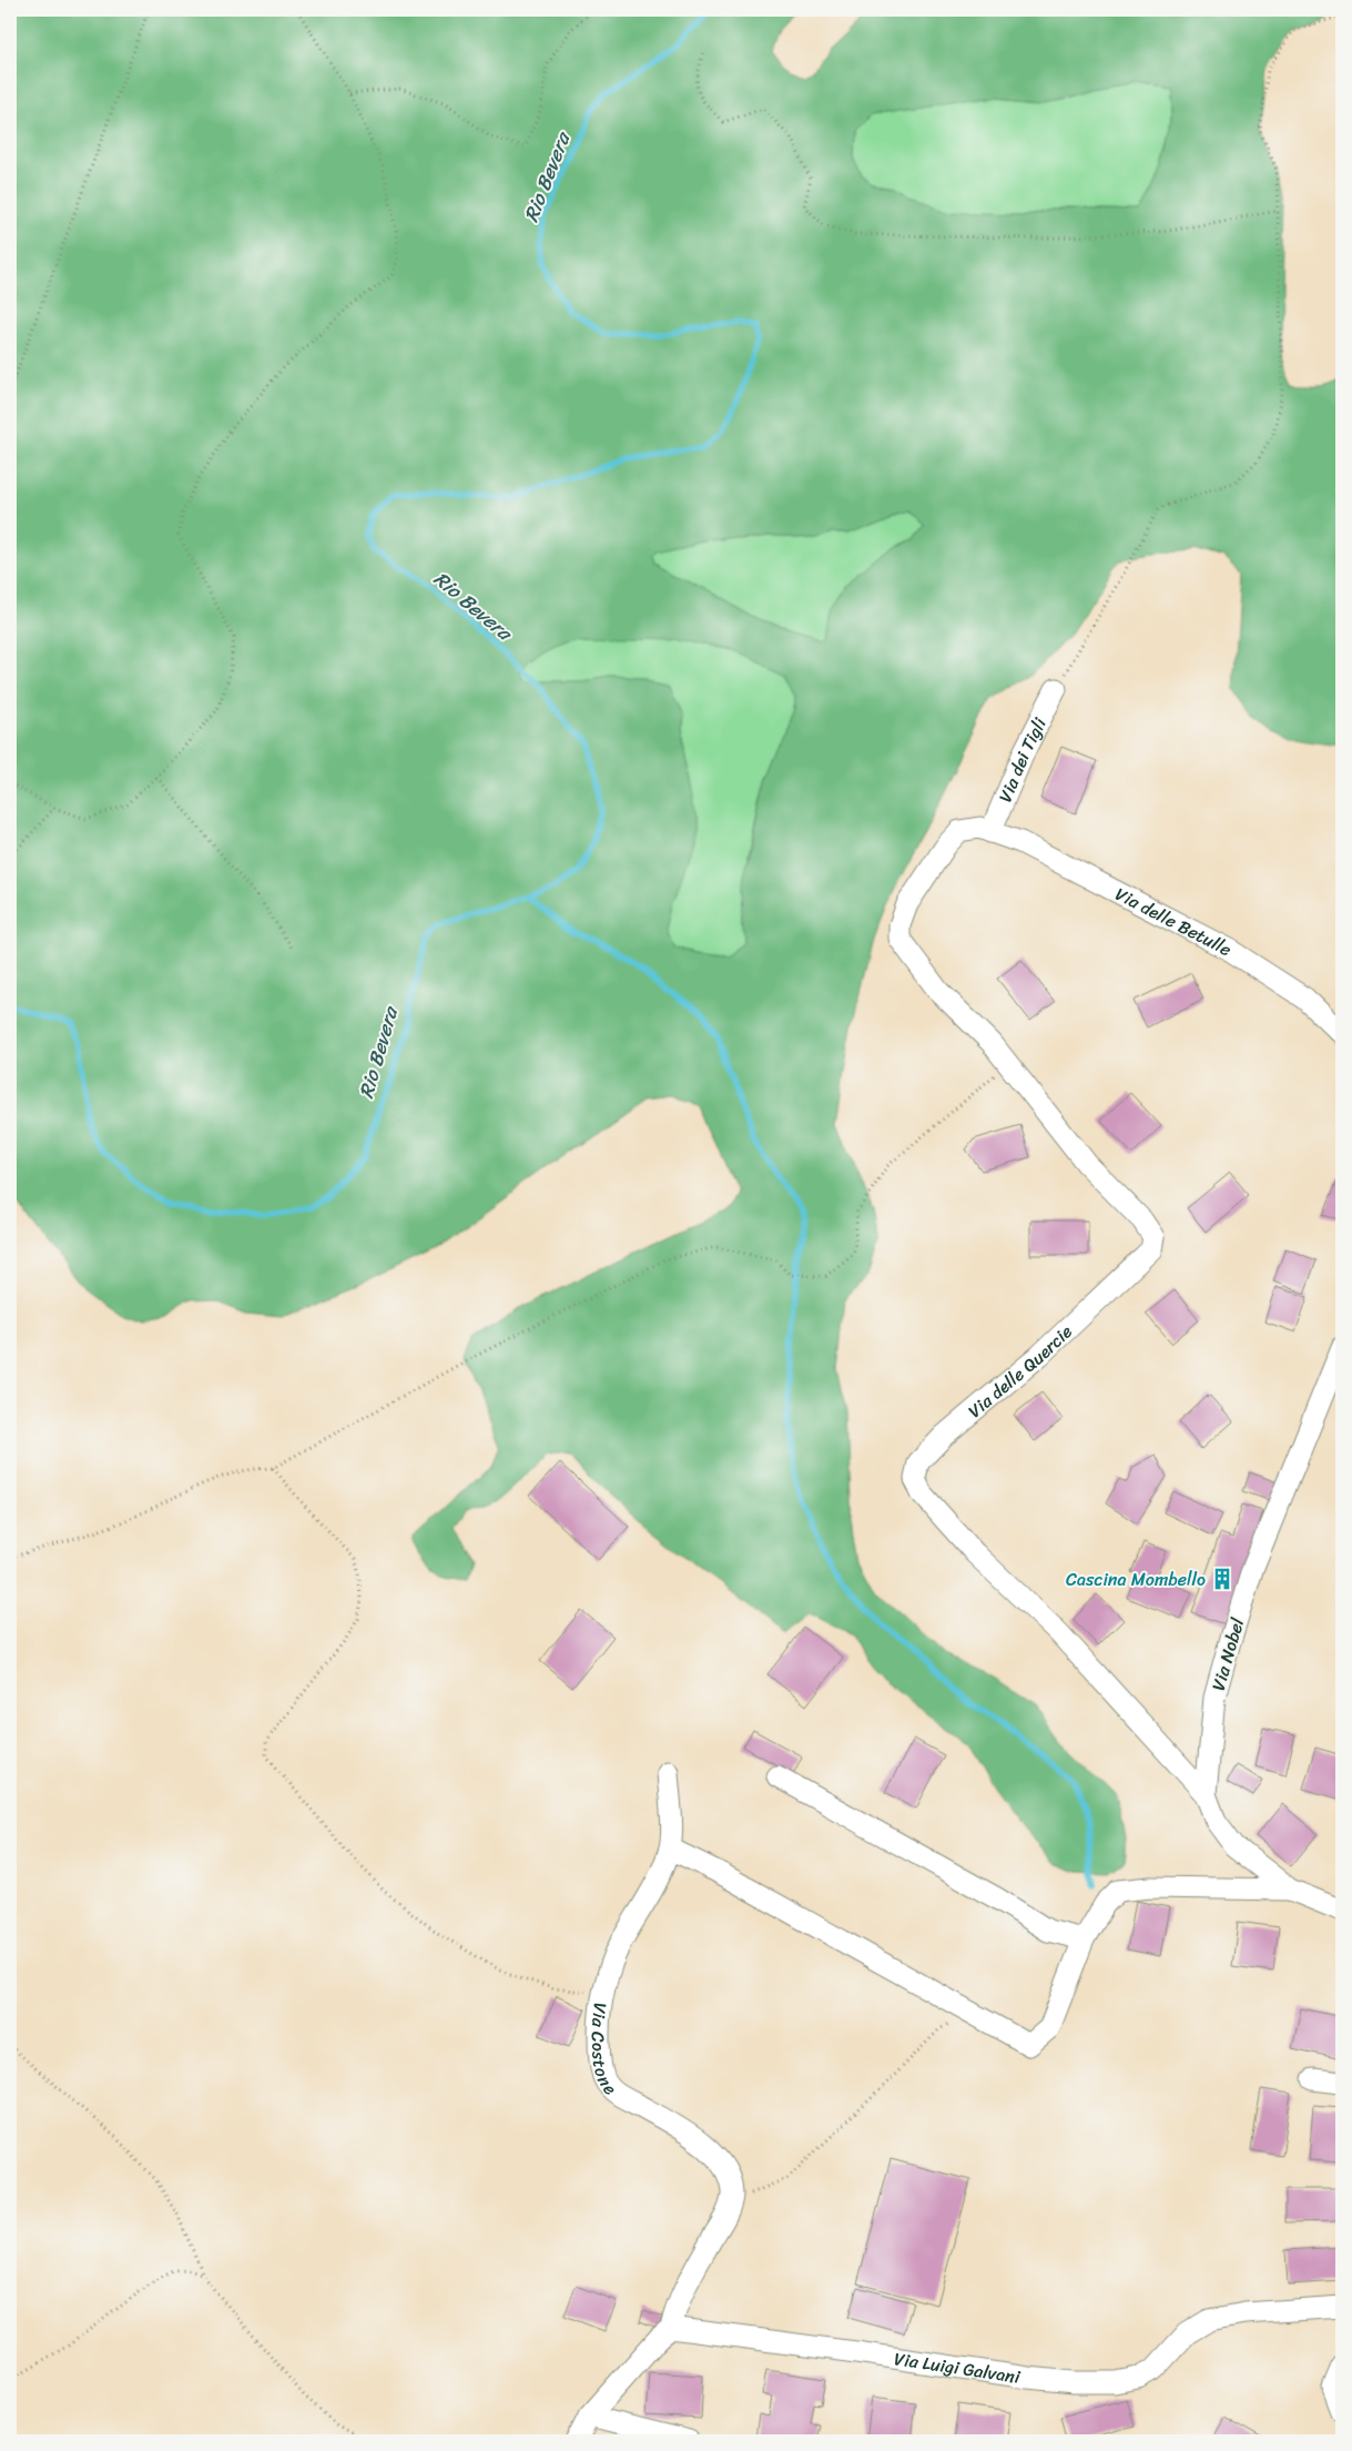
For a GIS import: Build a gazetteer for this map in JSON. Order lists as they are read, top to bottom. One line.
{"streets":{"street":["Via dei Tigli","Via delle Betulle","Via delle Quercie","Via Nobel","Via Costone","Via Luigi Galvani"]},"crossings":[["Via dei Tigli","Via delle Betulle"],["Via delle Betulle","Via delle Quercie"],["Via delle Quercie","Via Nobel"]],"water":["Rio Bevera"],"places":{"building":["Cascina Mombello"]}}
